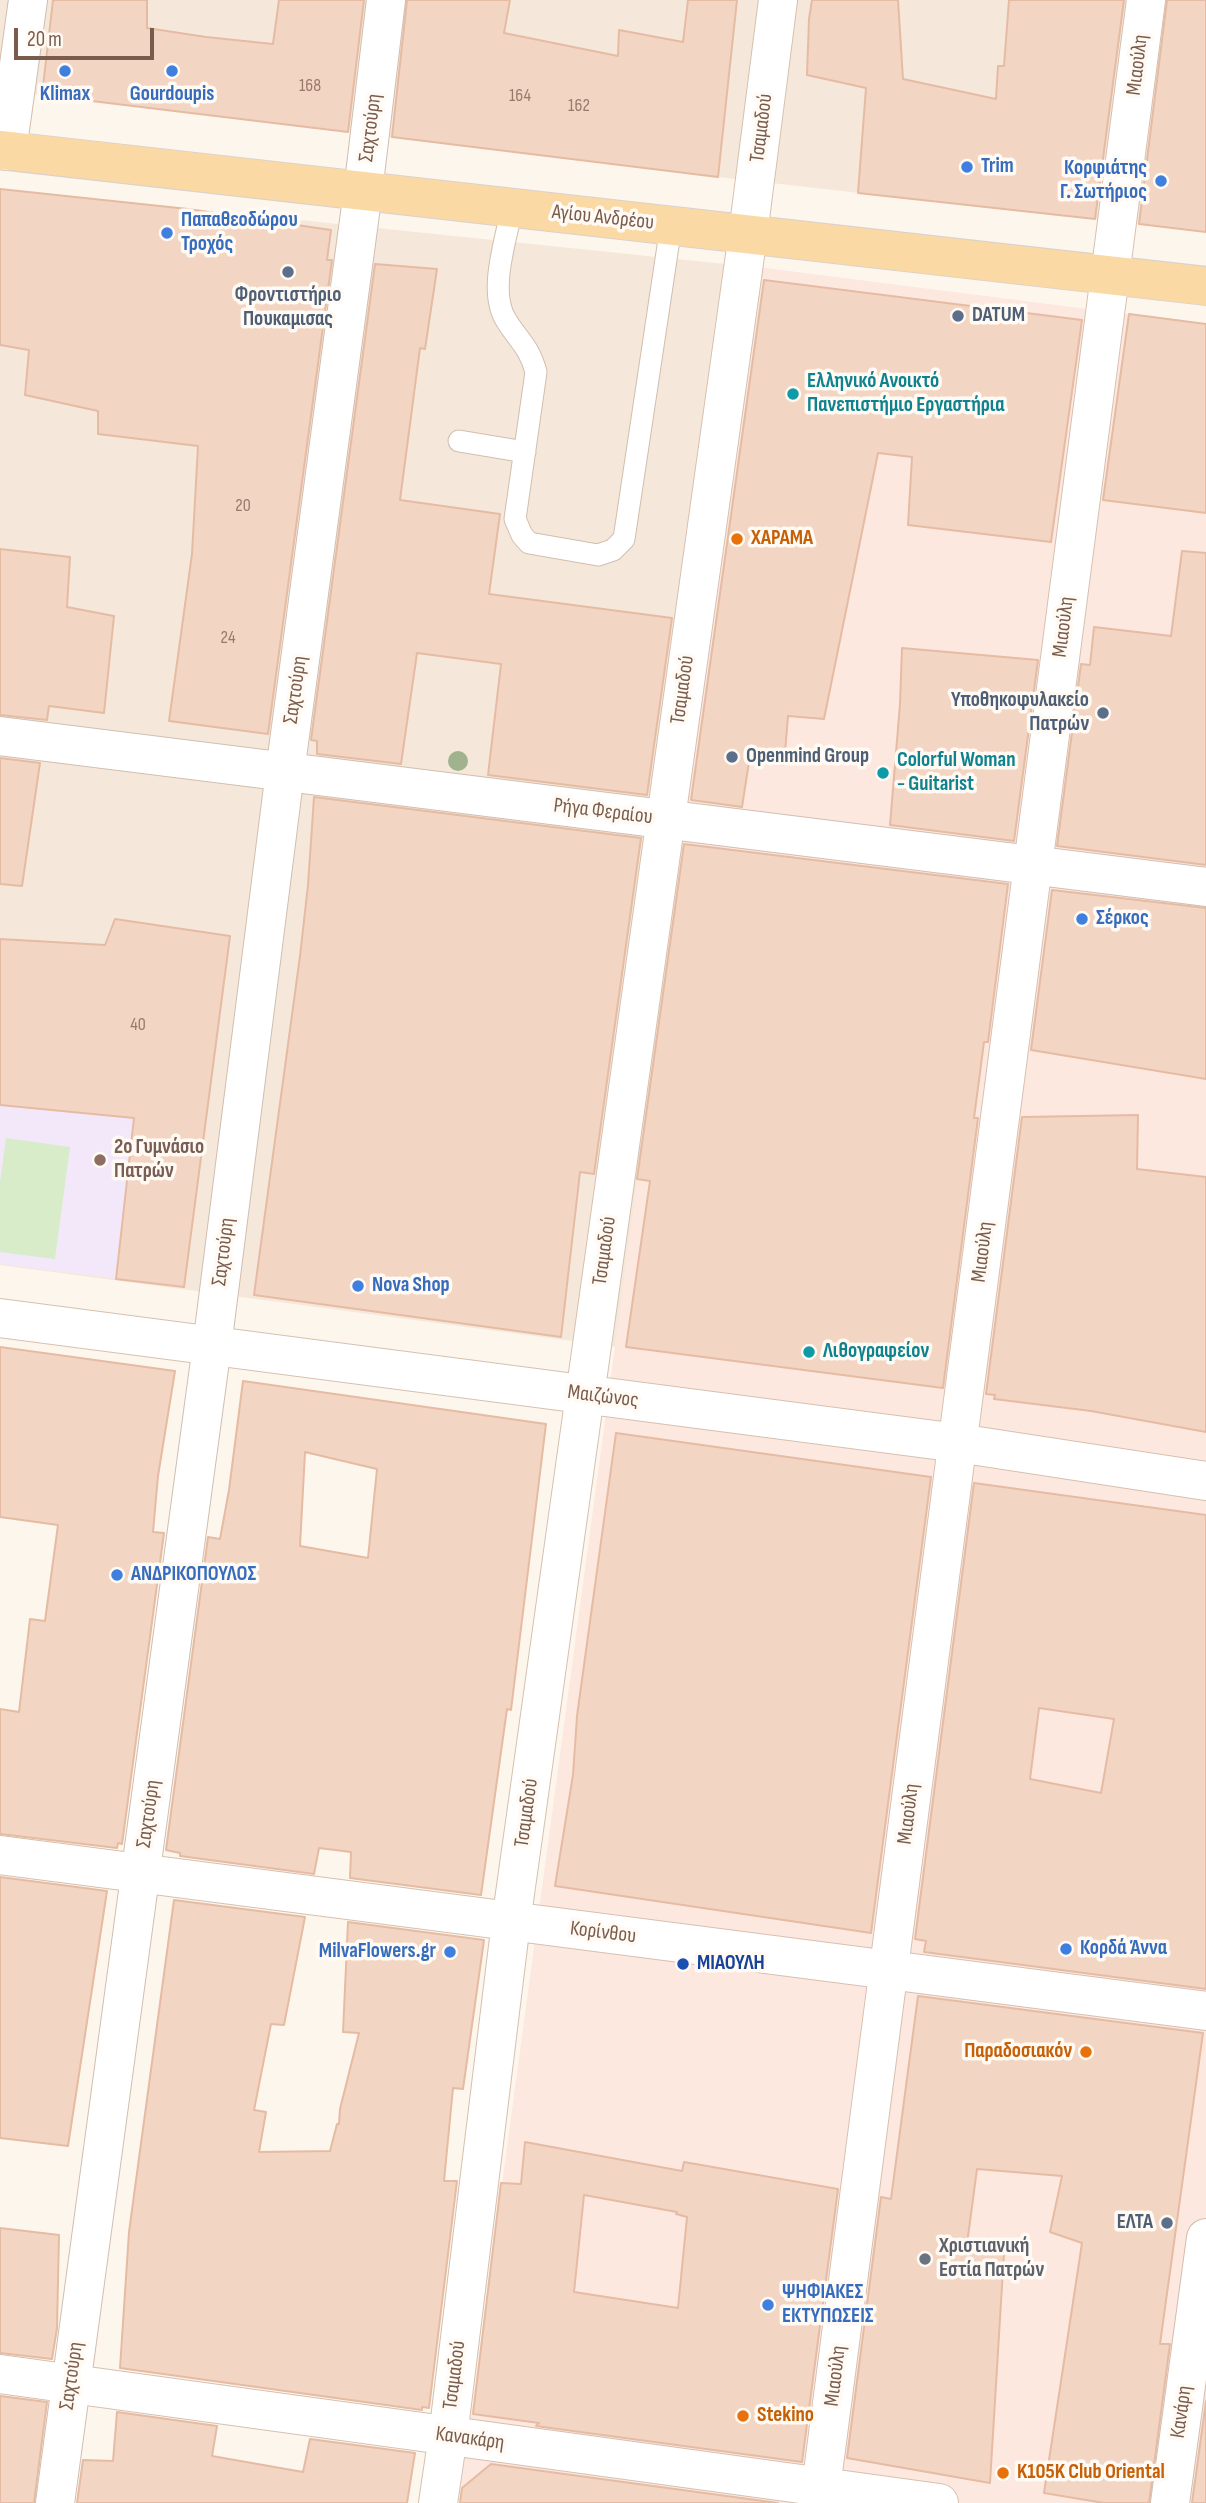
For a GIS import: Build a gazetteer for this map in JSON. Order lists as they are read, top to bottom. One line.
{"streets":{"main road":["Αγίου Ανδρέου"],"street":["Μιαούλη","Σαχτούρη","Τσαμαδού","Ρήγα Φεραίου","Μαιζώνος","Κορίνθου","Κανάρη","Κανακάρη"]},"crossings":[["Μιαούλη","Αγίου Ανδρέου"],["Μιαούλη","Ρήγα Φεραίου"],["Μιαούλη","Μαιζώνος"],["Μιαούλη","Κορίνθου"],["Μιαούλη","Κανακάρη"],["Σαχτούρη","Αγίου Ανδρέου"],["Σαχτούρη","Ρήγα Φεραίου"],["Σαχτούρη","Μαιζώνος"],["Σαχτούρη","Κορίνθου"],["Σαχτούρη","Κανακάρη"],["Τσαμαδού","Αγίου Ανδρέου"],["Τσαμαδού","Ρήγα Φεραίου"],["Τσαμαδού","Μαιζώνος"],["Τσαμαδού","Κορίνθου"],["Τσαμαδού","Κανακάρη"]],"places":["Klimax","Gourdoupis","Trim","Κορφιάτης Γ. Σωτήριος","Παπαθεοδώρου Τροχός","Φροντιστήριο Πουκαμισας","DATUM","Ελληνικό Ανοικτό Πανεπιστήμιο Εργαστήρια","ΧΑΡΑΜΑ","Υποθηκοφυλακείο Πατρών","Openmind Group","Colorful Woman - Guitarist","Σέρκος","2ο Γυμνάσιο Πατρών","Nova Shop","Λιθογραφείον","ΑΝΔΡΙΚΟΠΟΥΛΟΣ","Κορδά Άννα","MilvaFlowers.gr","ΜΙΑΟΥΛΗ","Παραδοσιακόν","ΕΛΤΑ","Χριστιανική Εστία Πατρών","ΨΗΦΙΑΚΕΣ ΕΚΤΥΠΩΣΕΙΣ","Stekino","K105K Club Oriental"],"house_numbers":["168","164","162","20","24","40"],"scale_bar":"20 m"}
